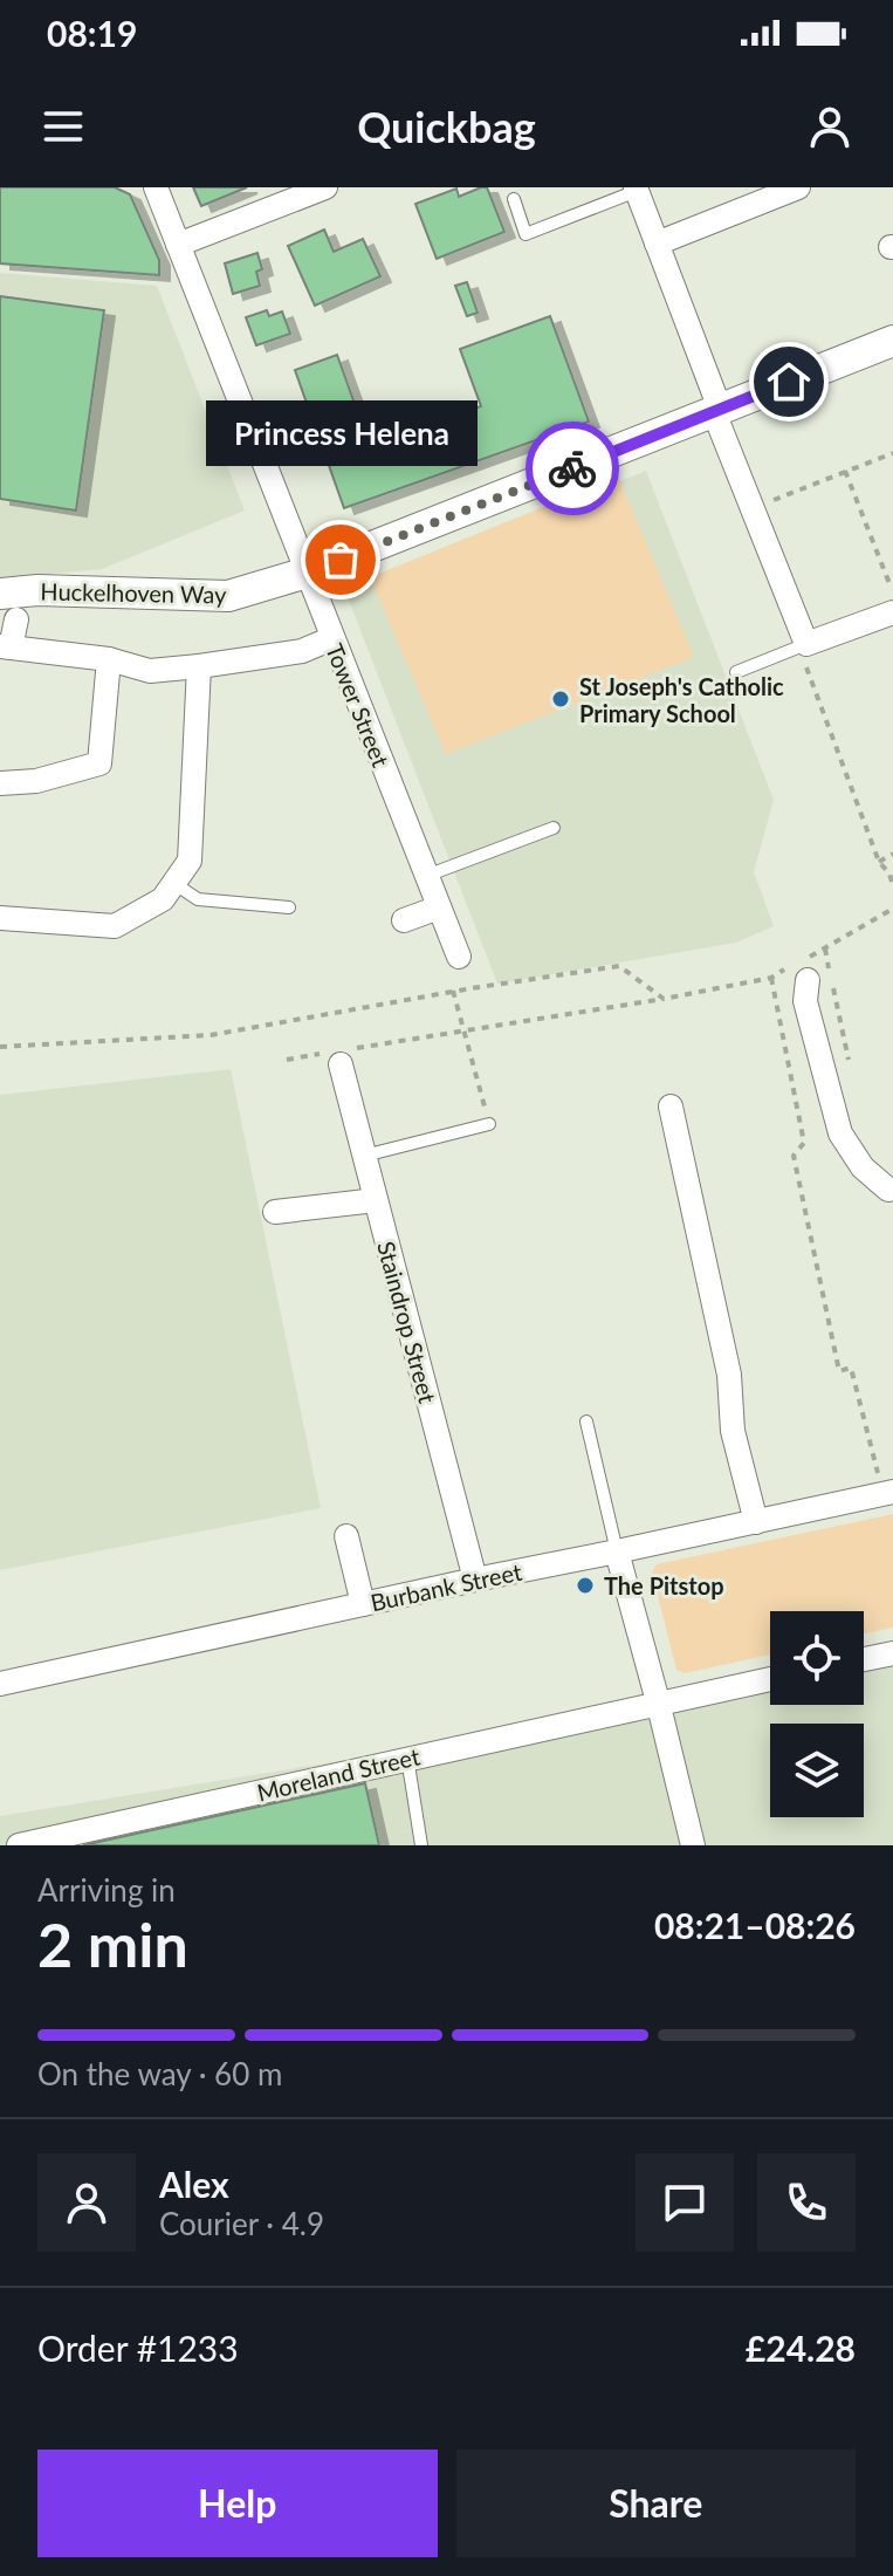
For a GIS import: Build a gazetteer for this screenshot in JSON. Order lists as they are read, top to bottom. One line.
{"streets":{"street":["Huckelhoven Way","Tower Street","Staindrop Street","Burbank Street","Moreland Street"]},"crossings":[["Huckelhoven Way","Tower Street"],["Staindrop Street","Burbank Street"]],"places":["Princess Helena","St Joseph's Catholic Primary School","The Pitstop"],"page":{"status":"08:19","header":"Quickbag","bubble":"Princess Helena","heading":["2 min","Arriving in","08:21–08:26"],"panel":["Alex","Courier · 4.9","Order #1233","£24.28"],"bar":"On the way · 60 m","buttons":["Help","Share"]}}
